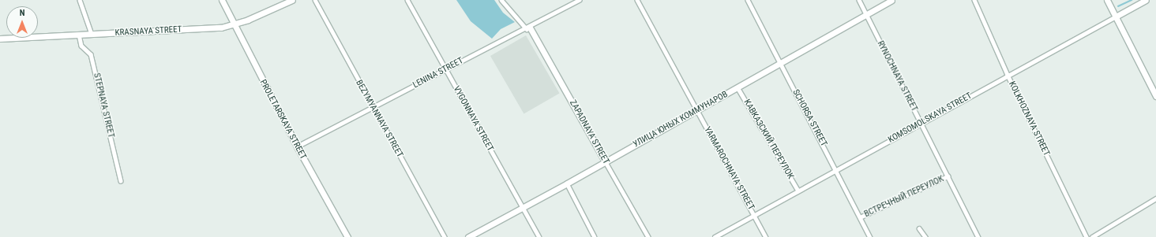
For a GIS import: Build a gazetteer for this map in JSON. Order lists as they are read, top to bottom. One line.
{"streets":{"street":["KRASNAYA STREET","LENINA STREET","RYNOCHNAYA STREET","STEPNAYA STREET","SCHORSA STREET","KOMSOMOLSKAYA STREET","BEZYMYANNAYA STREET","VYGONNAYA STREET","KOLKHOZNAYA STREET","PROLETARSKAYA STREET","УЛИЦА ЮНЫХ КОММУНАРОВ","ZAPADNAYA STREET","КАВКАЗСКИЙ ПЕРЕУЛОК","YARMAROCHNAYA STREET","ВСТРЕЧНЫЙ ПЕРЕУЛОК"]},"crossings":[["KRASNAYA STREET","STEPNAYA STREET"],["KRASNAYA STREET","PROLETARSKAYA STREET"],["LENINA STREET","BEZYMYANNAYA STREET"],["LENINA STREET","VYGONNAYA STREET"],["LENINA STREET","PROLETARSKAYA STREET"],["LENINA STREET","ZAPADNAYA STREET"],["RYNOCHNAYA STREET","KOMSOMOLSKAYA STREET"],["RYNOCHNAYA STREET","УЛИЦА ЮНЫХ КОММУНАРОВ"],["RYNOCHNAYA STREET","ВСТРЕЧНЫЙ ПЕРЕУЛОК"],["SCHORSA STREET","KOMSOMOLSKAYA STREET"],["SCHORSA STREET","УЛИЦА ЮНЫХ КОММУНАРОВ"],["SCHORSA STREET","ВСТРЕЧНЫЙ ПЕРЕУЛОК"],["KOMSOMOLSKAYA STREET","KOLKHOZNAYA STREET"],["KOMSOMOLSKAYA STREET","КАВКАЗСКИЙ ПЕРЕУЛОК"],["KOMSOMOLSKAYA STREET","YARMAROCHNAYA STREET"],["VYGONNAYA STREET","УЛИЦА ЮНЫХ КОММУНАРОВ"],["УЛИЦА ЮНЫХ КОММУНАРОВ","ZAPADNAYA STREET"],["УЛИЦА ЮНЫХ КОММУНАРОВ","КАВКАЗСКИЙ ПЕРЕУЛОК"],["УЛИЦА ЮНЫХ КОММУНАРОВ","YARMAROCHNAYA STREET"]],"north":"top"}
